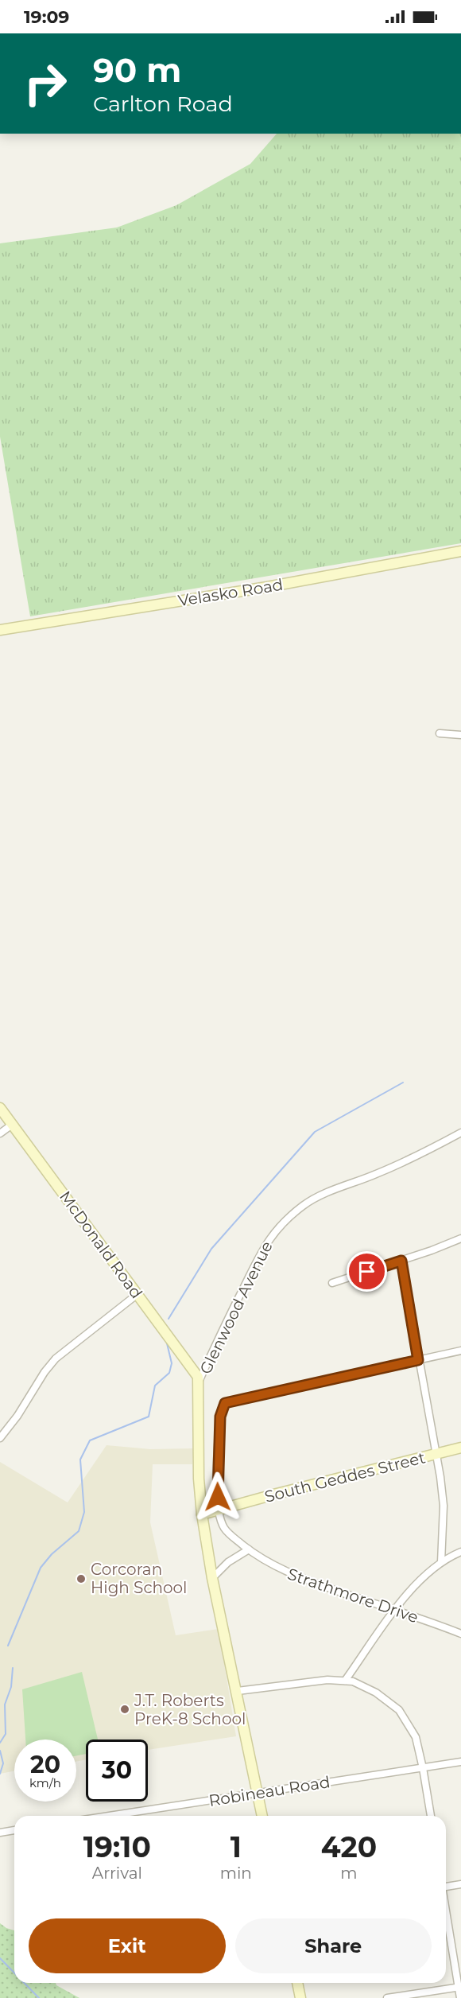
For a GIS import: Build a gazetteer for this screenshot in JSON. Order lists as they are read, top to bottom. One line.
{"streets":{"street":["Velasko Road","McDonald Road","Glenwood Avenue","South Geddes Street","Strathmore Drive","Robineau Road"]},"crossings":[["McDonald Road","Glenwood Avenue"],["Glenwood Avenue","South Geddes Street"],["Glenwood Avenue","Robineau Road"],["South Geddes Street","Strathmore Drive"]],"places":["Corcoran High School","J.T. Roberts PreK-8 School"],"page":{"status":"19:09","turn":["90 m","Carlton Road"],"speed":"20 km/h","limit":"30","eta":["19:10","Arrival","1","min","420","m"],"buttons":["Exit","Share"]}}
